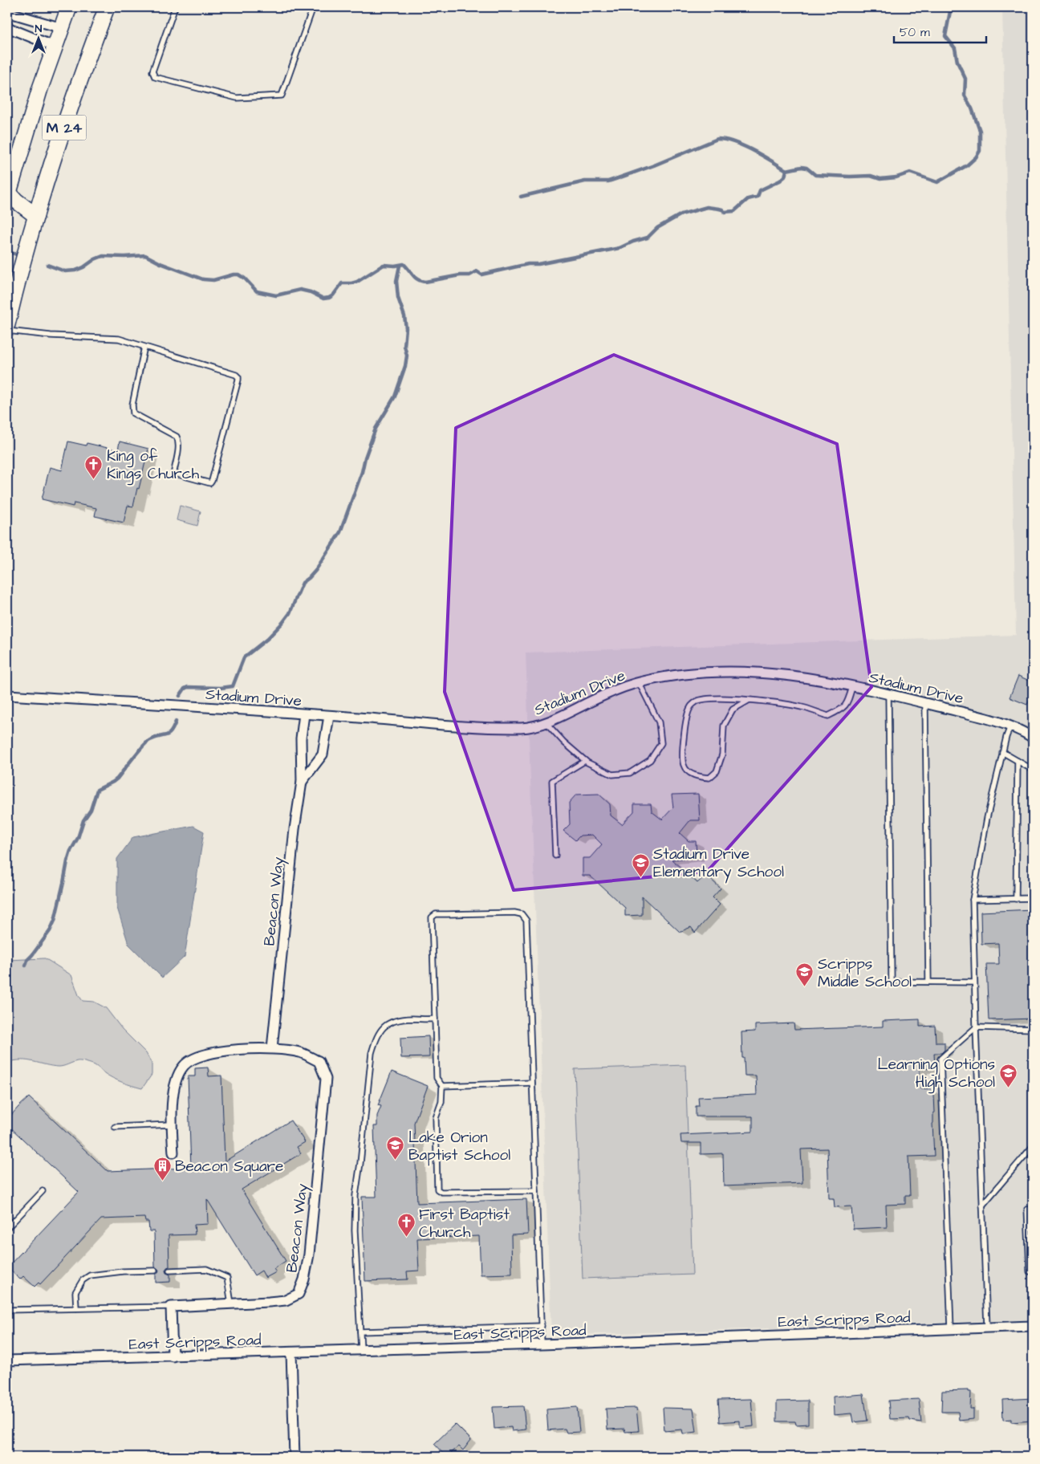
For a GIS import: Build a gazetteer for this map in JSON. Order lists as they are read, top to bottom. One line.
{"streets":{"main road":["M 24"],"street":["Stadium Drive","Beacon Way","East Scripps Road"]},"crossings":[["Stadium Drive","Beacon Way"]],"places":{"church":["King of Kings Church","First Baptist Church"],"school or university":["Stadium Drive Elementary School","Scripps Middle School","Learning Options High School","Lake Orion Baptist School"],"building":["Beacon Square"]},"scale_bar":"50 m","north":"top"}
